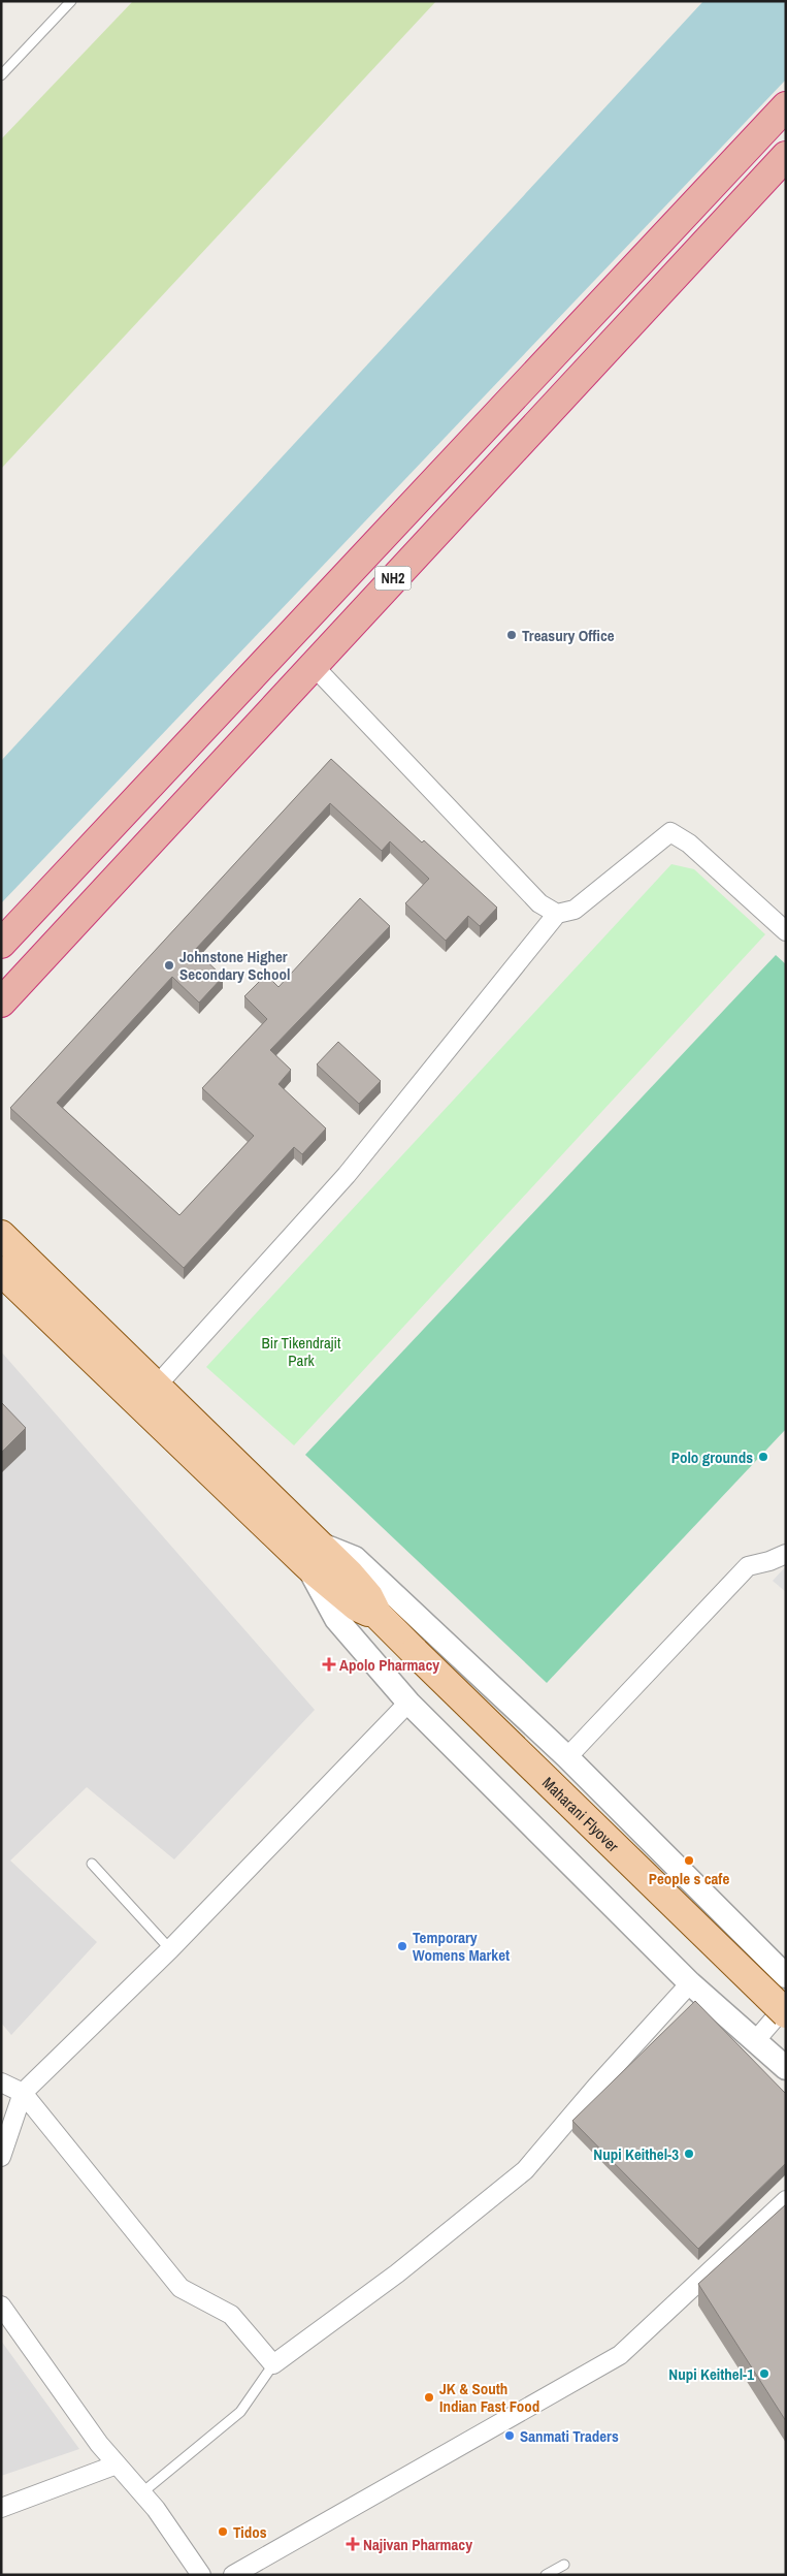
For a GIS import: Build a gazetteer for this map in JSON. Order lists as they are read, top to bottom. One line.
{"streets":{"highway":["NH2"],"main road":["Maharani Flyover"]},"parks":["Bir Tikendrajit Park"],"places":{"other":["Treasury Office","Johnstone Higher Secondary School","Polo grounds","People s cafe","Temporary Womens Market","Nupi Keithel-3","Nupi Keithel-1","JK & South Indian Fast Food","Sanmati Traders","Tidos"],"health":["Apolo Pharmacy","Najivan Pharmacy"]}}
